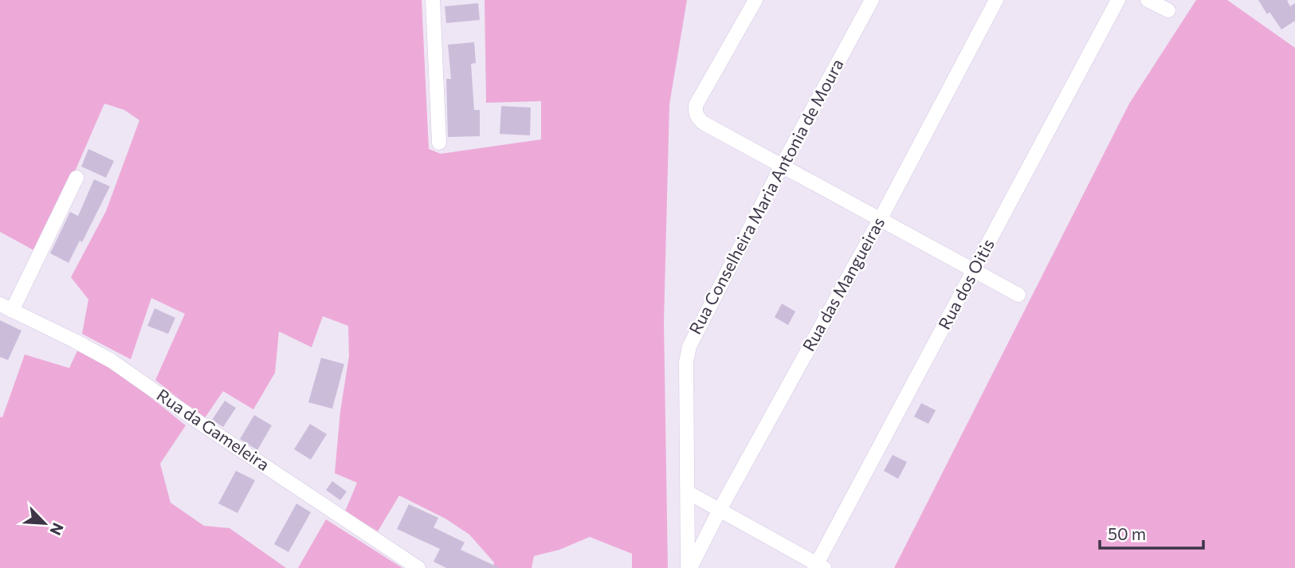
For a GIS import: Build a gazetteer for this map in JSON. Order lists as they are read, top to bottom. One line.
{"streets":{"street":["Rua Conselheira Maria Antonia de Moura","Rua das Mangueiras","Rua dos Oitis","Rua da Gameleira"]},"crossings":[["Rua Conselheira Maria Antonia de Moura","Rua das Mangueiras"]],"scale_bar":"50 m","north":"bottom right"}
